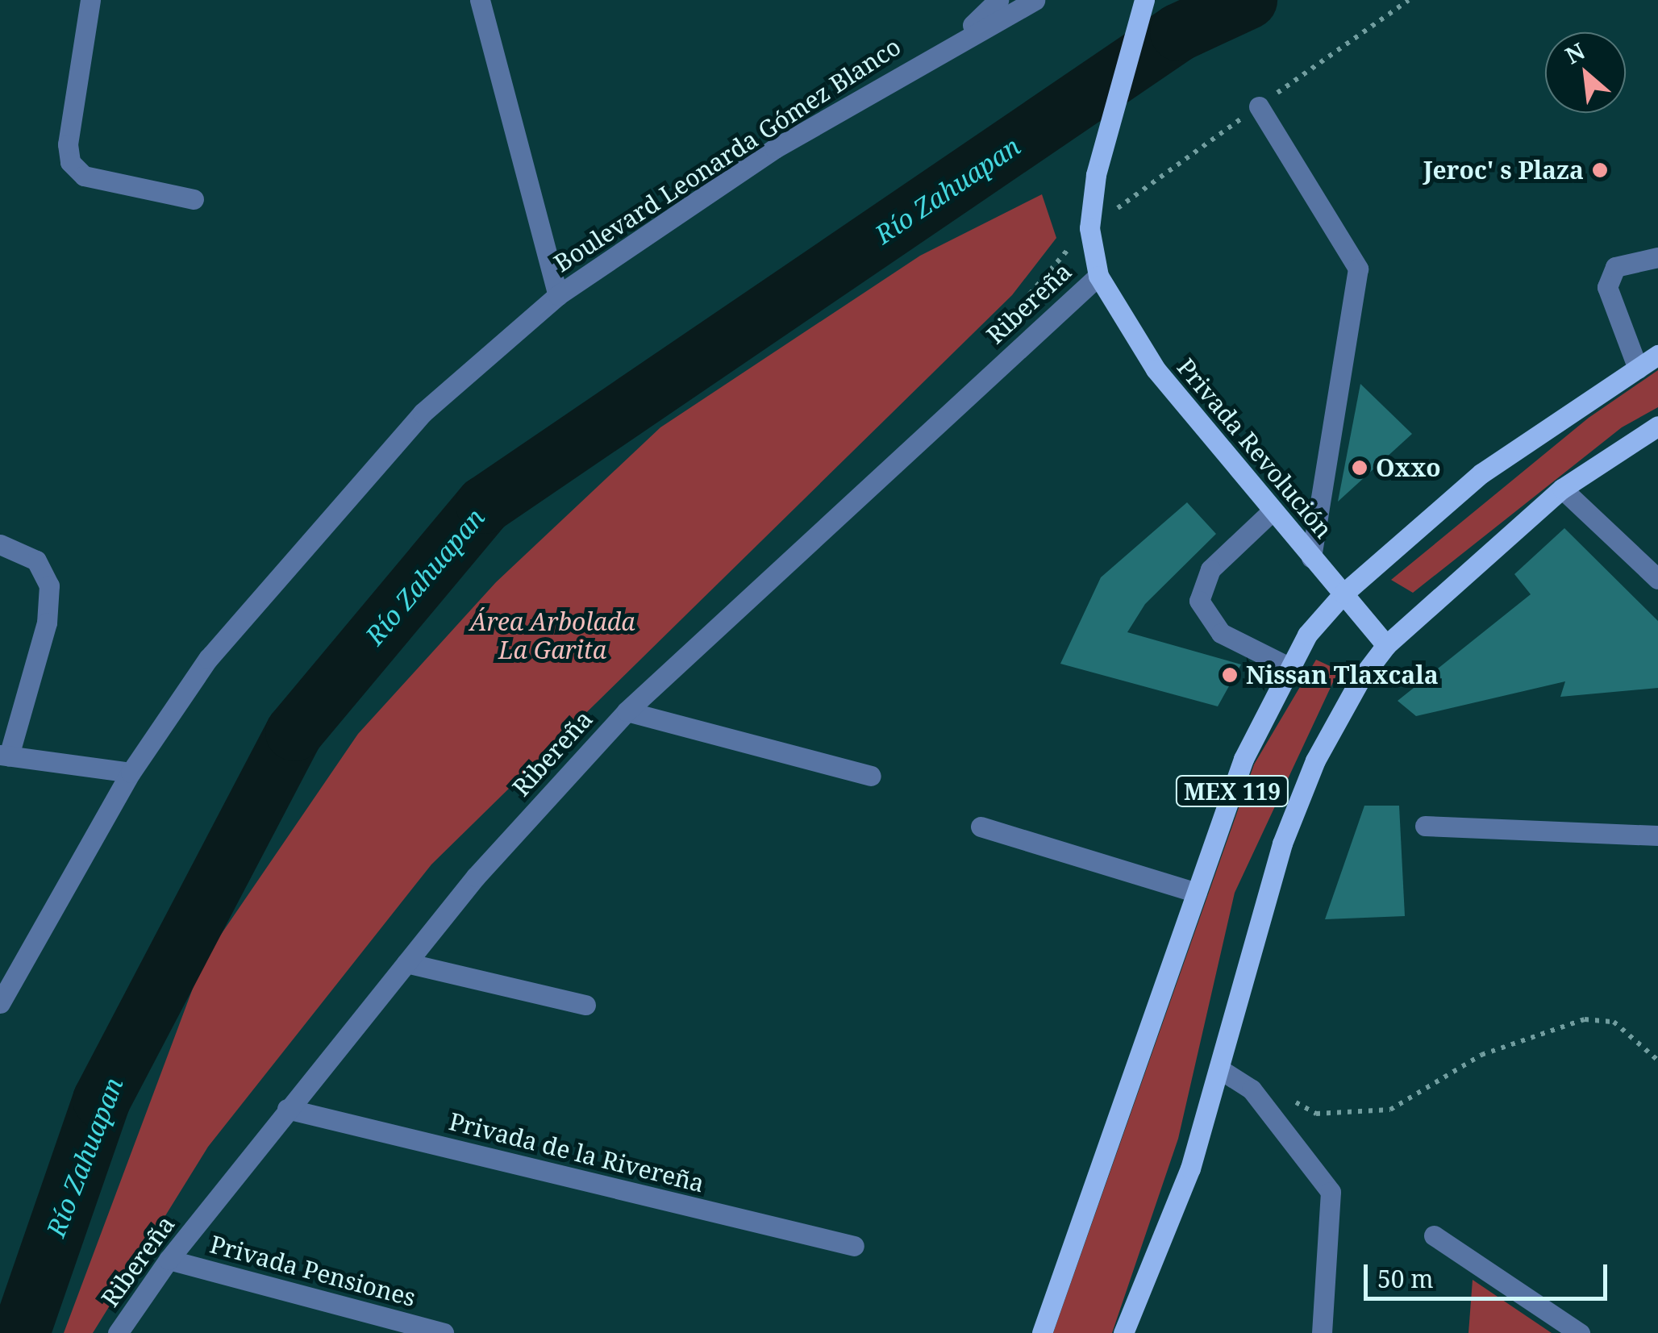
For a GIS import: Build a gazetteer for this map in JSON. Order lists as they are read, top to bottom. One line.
{"streets":{"main road":["Privada Revolución","MEX 119"],"street":["Boulevard Leonarda Gómez Blanco","Ribereña","Privada de la Rivereña","Privada Pensiones"]},"crossings":[["Ribereña","Privada Revolución"],["Ribereña","Privada de la Rivereña"],["Ribereña","Privada Pensiones"],["Privada Revolución","MEX 119"]],"water":["Río Zahuapan"],"parks":["Área Arbolada La Garita"],"places":["Jeroc' s Plaza","Oxxo","Nissan Tlaxcala"],"scale_bar":"50 m","north":"top left"}
